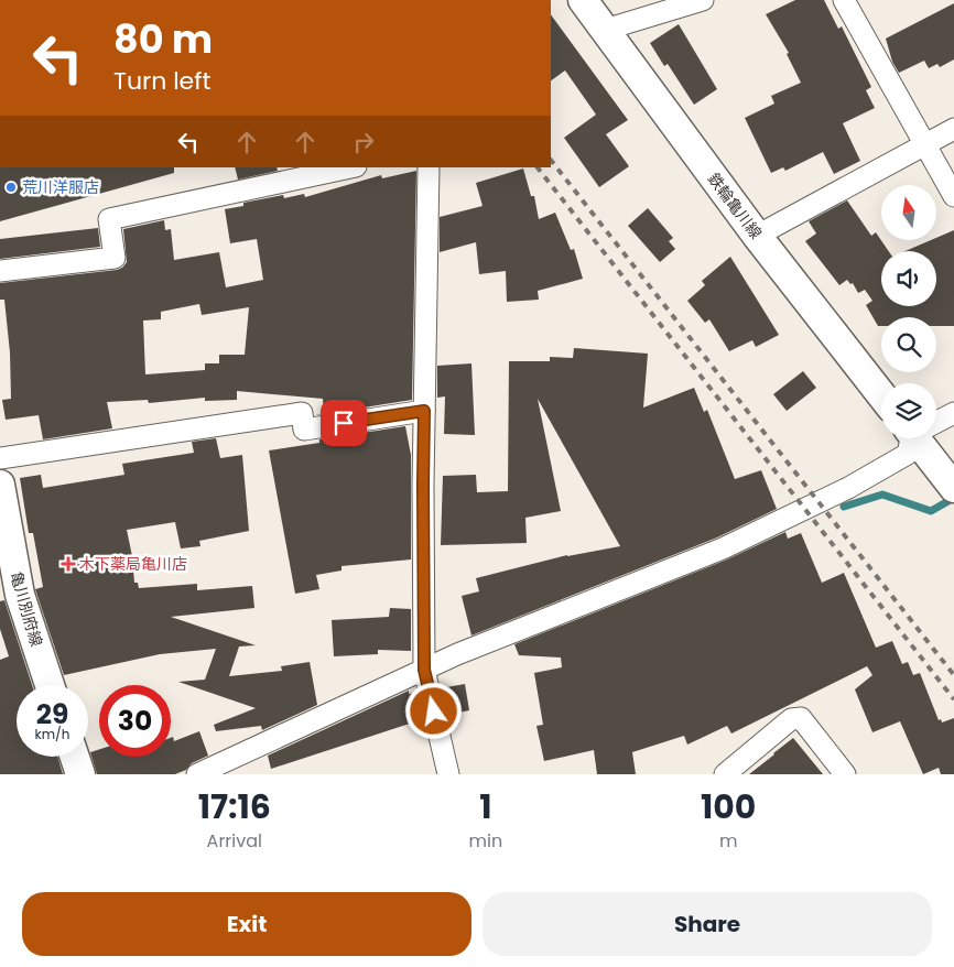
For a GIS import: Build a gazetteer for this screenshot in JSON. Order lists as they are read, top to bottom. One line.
{"streets":{"main road":["鉄輪亀川線","亀川別府線"]},"places":{"other":["荒川洋服店"],"health":["木下薬局亀川店"]},"north":"top","page":{"turn":["80 m","Turn left"],"speed":"29 km/h","limit":"30","eta":["17:16","Arrival","1","min","100","m"],"buttons":["Exit","Share"]}}
